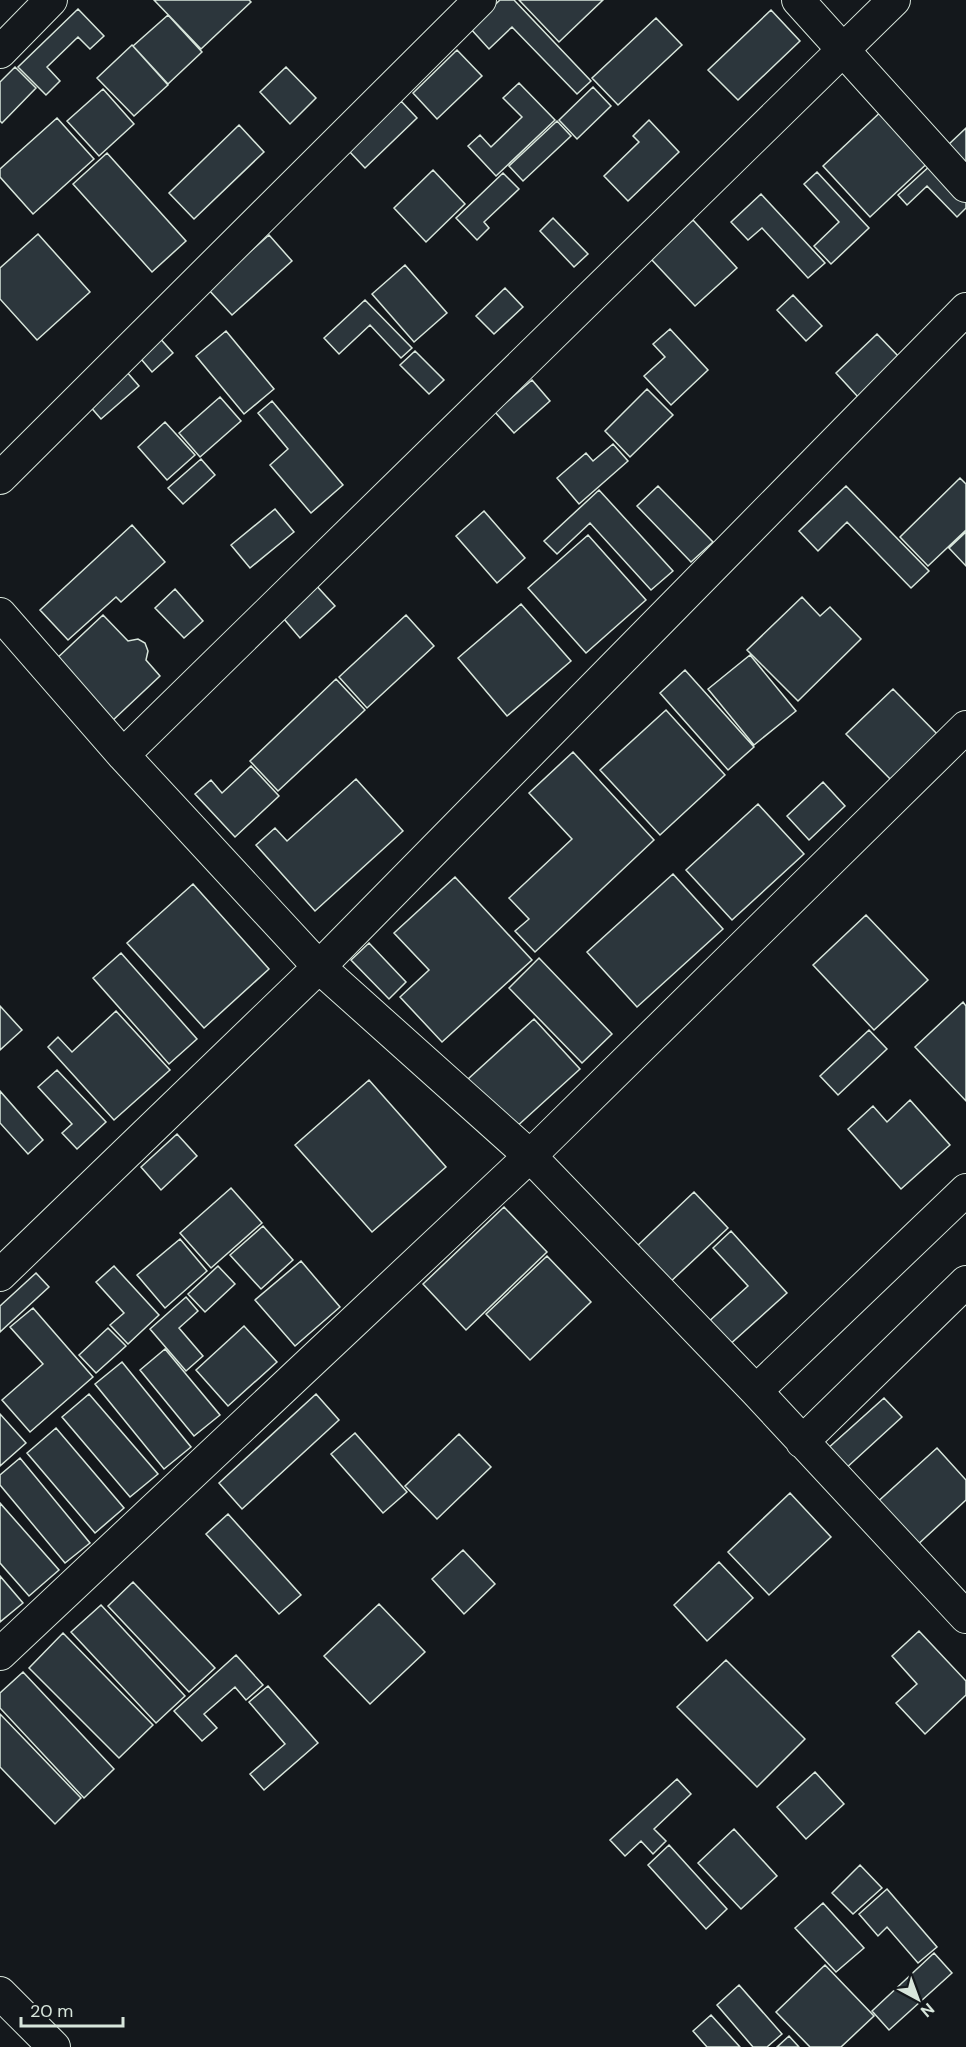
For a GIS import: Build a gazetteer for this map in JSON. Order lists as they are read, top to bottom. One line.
{"scale_bar":"20 m","north":"bottom right"}
